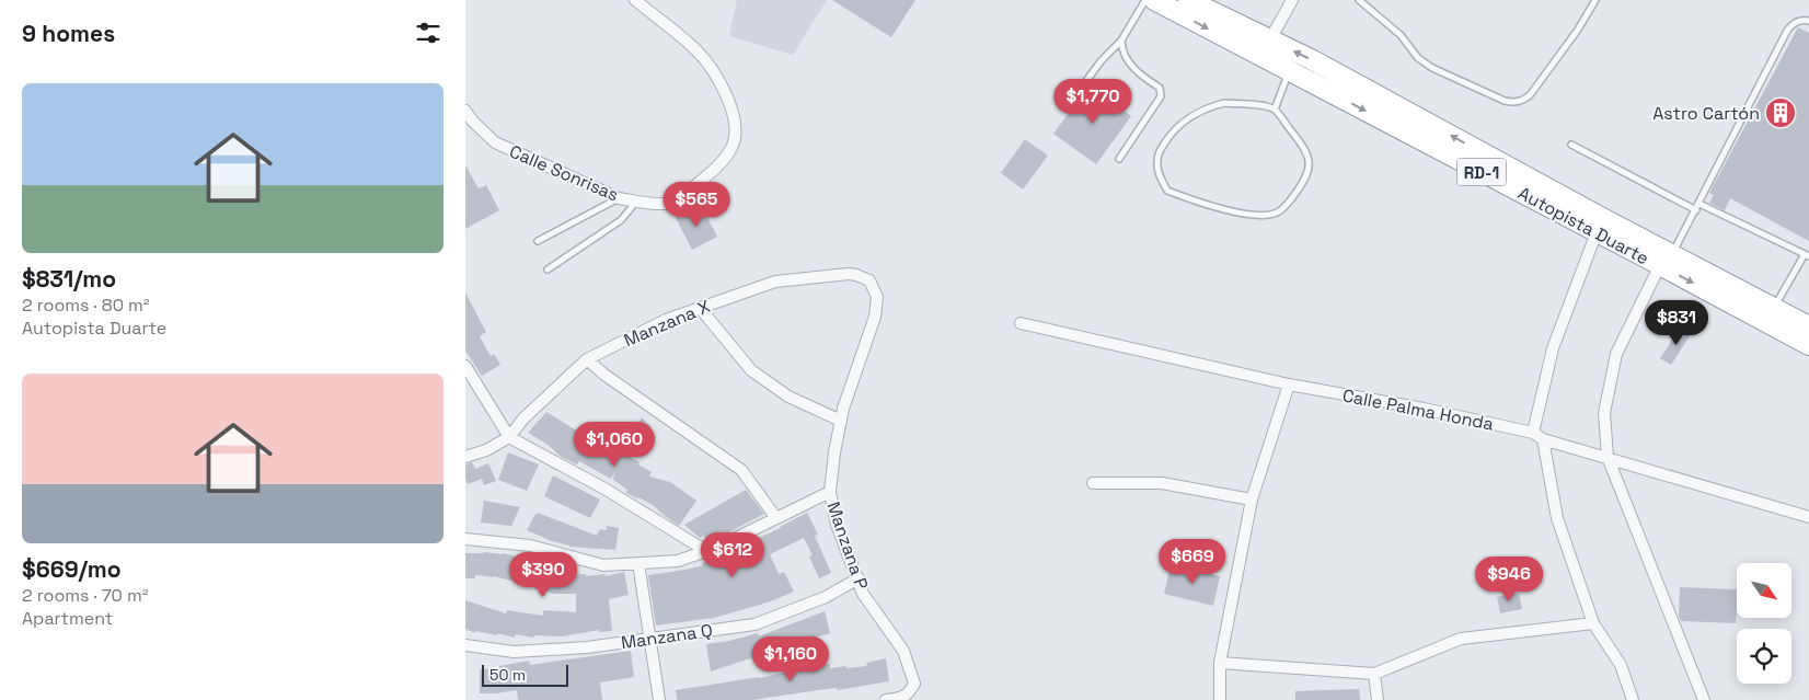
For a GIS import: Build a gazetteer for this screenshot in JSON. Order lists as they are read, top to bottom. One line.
{"streets":{"highway":["RD-1","Autopista Duarte"],"street":["Calle Sonrisas","Manzana X","Calle Palma Honda","Manzana P","Manzana Q"]},"crossings":[["Manzana X","Manzana P"],["Manzana P","Manzana Q"]],"places":{"building":["Astro Cartón"]},"scale_bar":"50 m","north":"bottom right","page":{"heading":"9 homes","list":[{"name":"$831/mo","note":"2 rooms · 80 m² · Autopista Duarte"},{"name":"$669/mo","note":"2 rooms · 70 m² · Apartment"}],"price":["$1,770","$565","$831","$1,060","$612","$669","$390","$946","$1,160"],"scale":"50 m"}}
